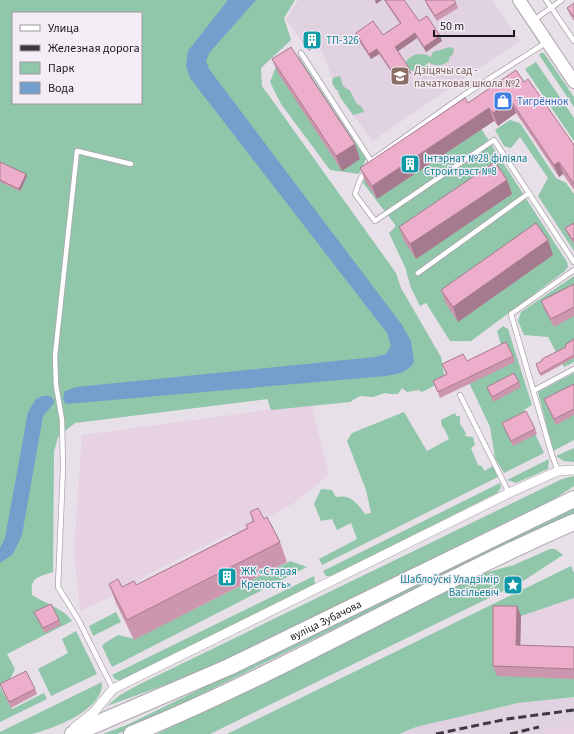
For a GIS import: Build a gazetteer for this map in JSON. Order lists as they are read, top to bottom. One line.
{"streets":{"highway":["вуліца Зубачова"]},"places":{"building":["ТП-326","Інтэрнат №28 фiлiяла Стройтрэст №8","ЖК «Старая Крепость»"],"school or university":["Дзіцячы сад - пачатковая школа №2"],"shop":["Тигрённок"],"place":["Шаблоўскі Уладзімір Васільевіч"]},"legend":["Улица","Железная дорога","Парк","Вода"],"scale_bar":"50 m"}
